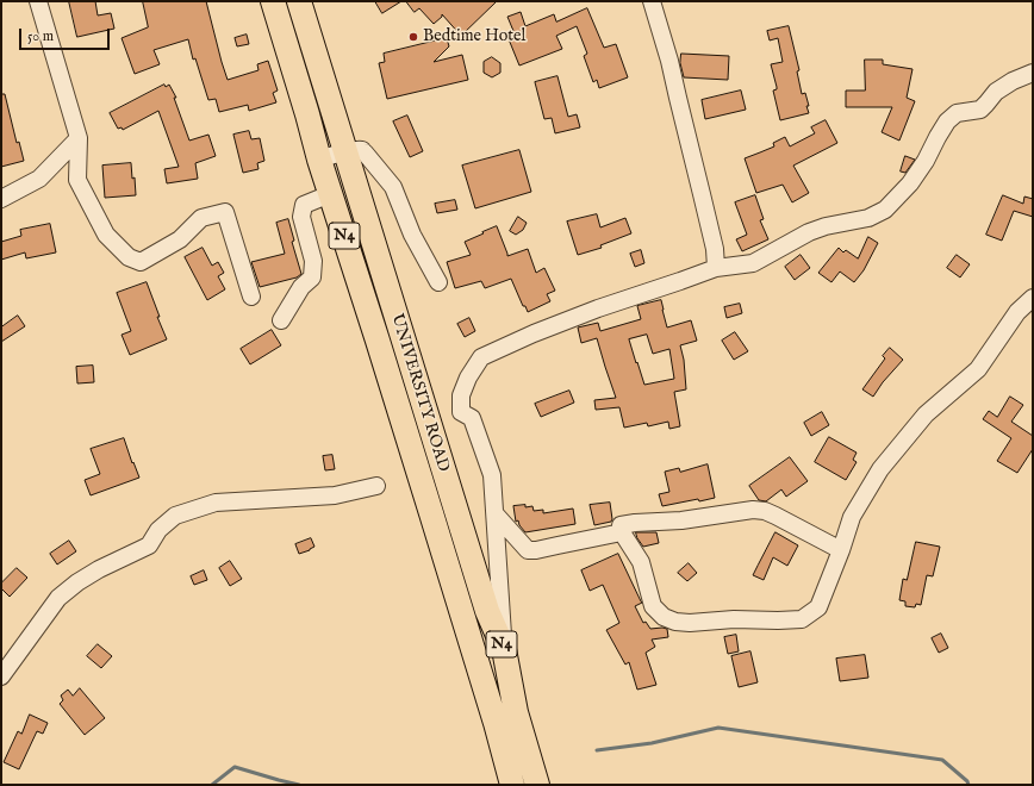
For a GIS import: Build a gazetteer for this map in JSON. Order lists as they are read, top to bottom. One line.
{"streets":{"highway":["N4","UNIVERSITY ROAD"]},"places":["Bedtime Hotel"],"scale_bar":"50 m"}
